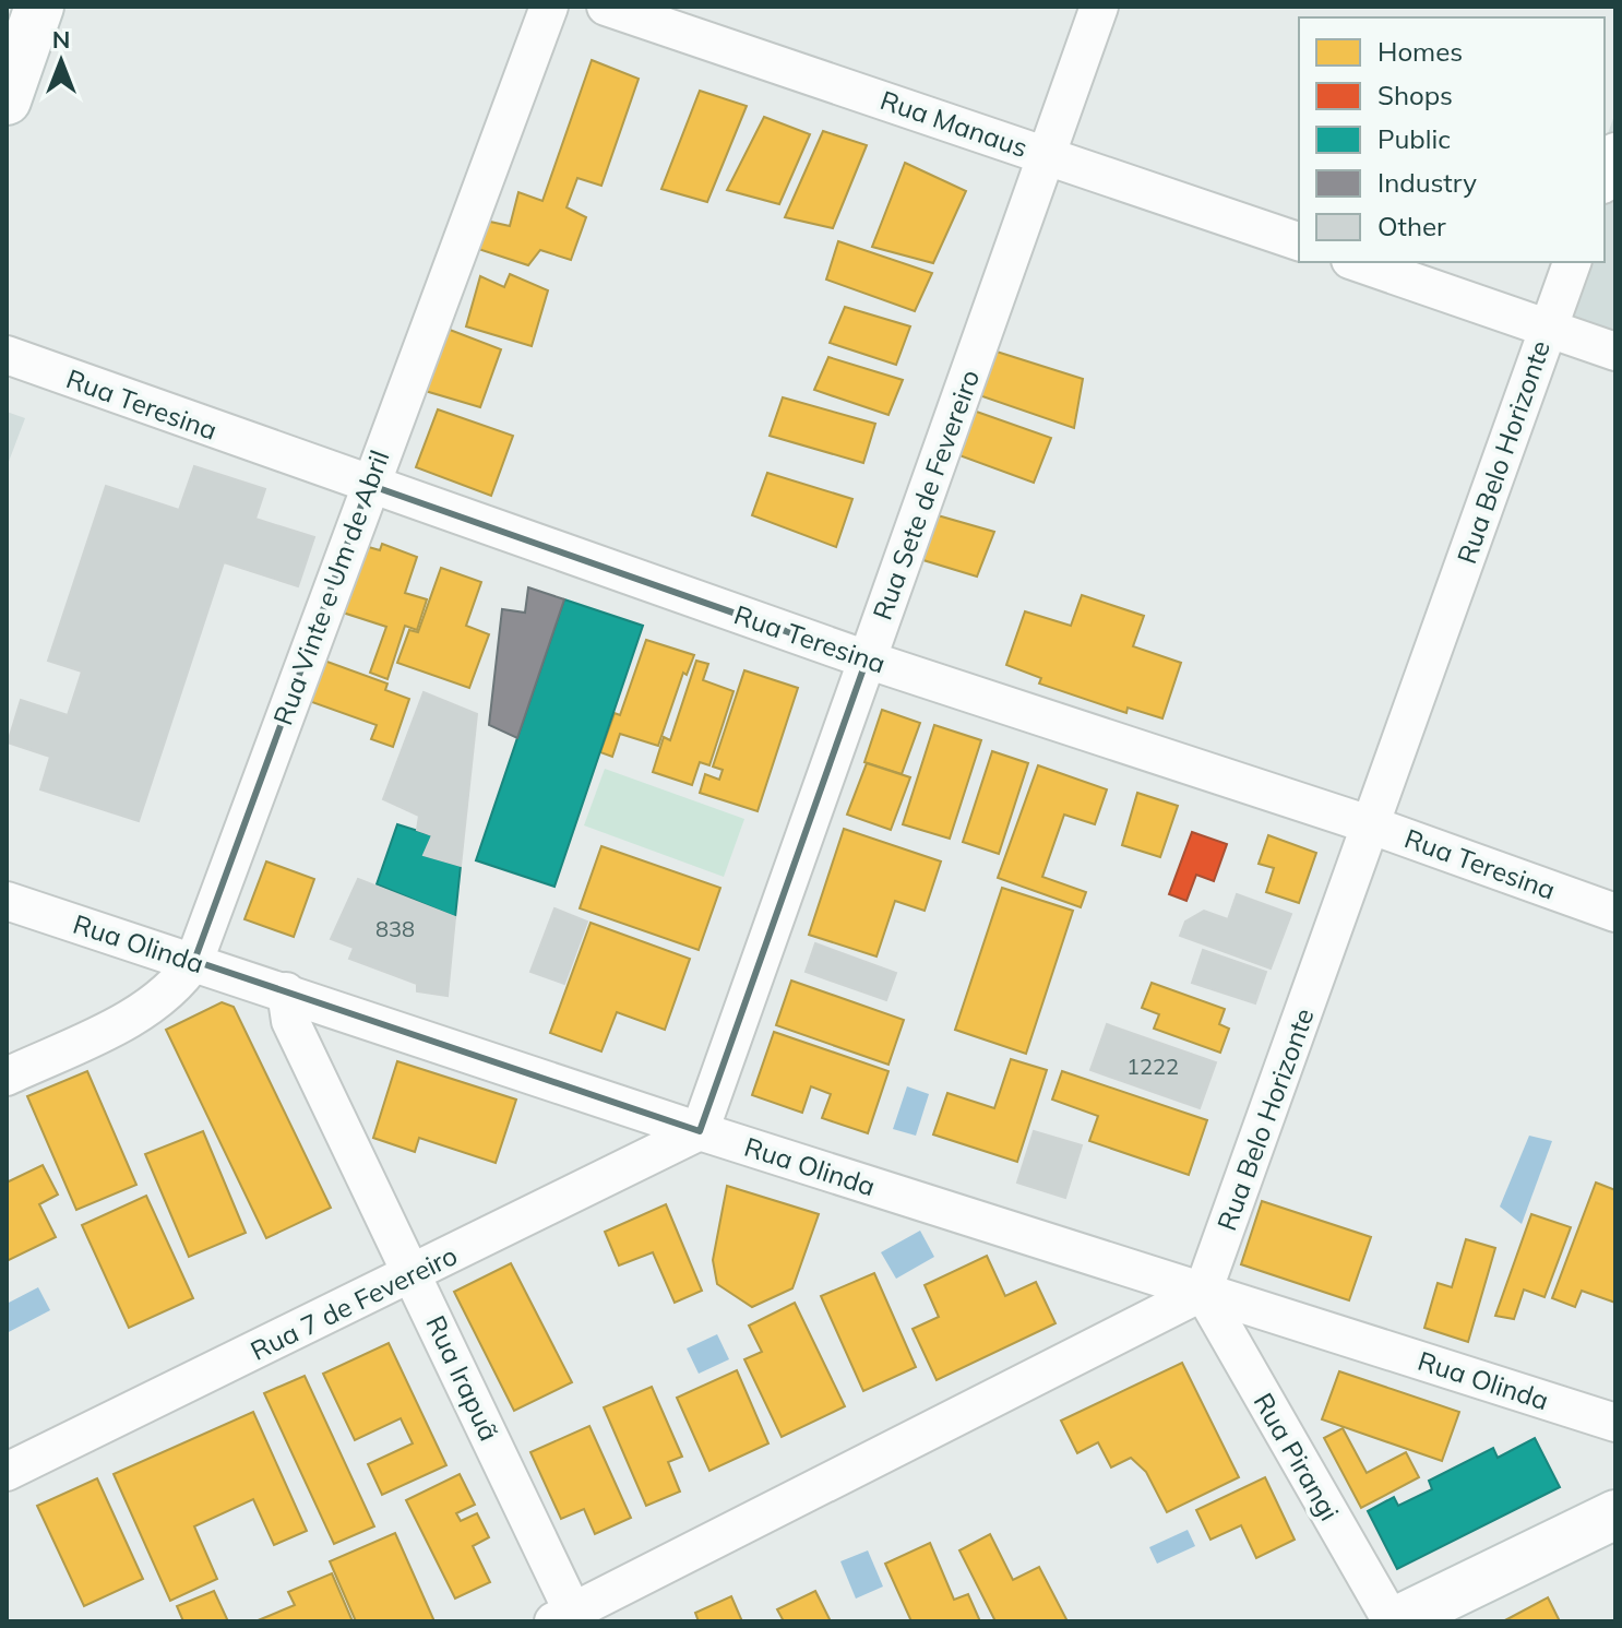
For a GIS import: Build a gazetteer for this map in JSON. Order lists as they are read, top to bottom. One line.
{"streets":{"street":["Rua Manaus","Rua Teresina","Rua Belo Horizonte","Rua Sete de Fevereiro","Rua Vinte e Um de Abril","Rua Olinda","Rua 7 de Fevereiro","Rua Irapuã","Rua Pirangi"]},"crossings":[["Rua Manaus","Rua Sete de Fevereiro"],["Rua Teresina","Rua Belo Horizonte"],["Rua Teresina","Rua Sete de Fevereiro"],["Rua Teresina","Rua Vinte e Um de Abril"],["Rua Belo Horizonte","Rua Olinda"],["Rua Belo Horizonte","Rua Pirangi"],["Rua Sete de Fevereiro","Rua Olinda"],["Rua Sete de Fevereiro","Rua 7 de Fevereiro"],["Rua Vinte e Um de Abril","Rua Olinda"],["Rua Olinda","Rua 7 de Fevereiro"],["Rua Olinda","Rua Irapuã"],["Rua Olinda","Rua Pirangi"],["Rua 7 de Fevereiro","Rua Irapuã"]],"house_numbers":["838","1222"],"legend":["Homes","Shops","Public","Industry","Other"],"north":"top"}
